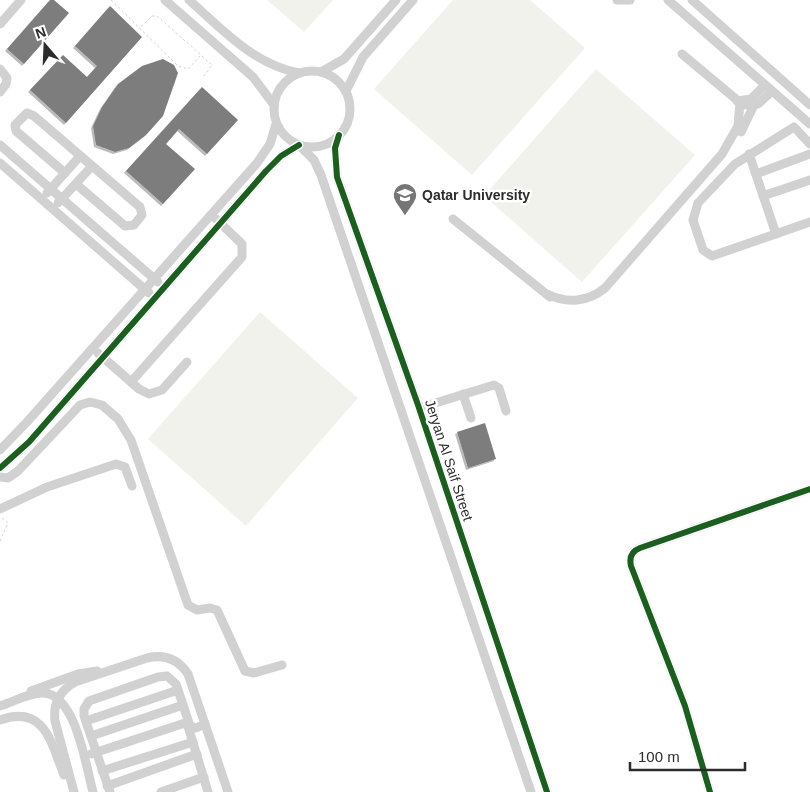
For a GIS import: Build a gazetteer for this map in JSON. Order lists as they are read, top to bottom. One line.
{"streets":{"street":["Jeryan Al Saif Street"]},"places":{"school or university":["Qatar University"]},"scale_bar":"100 m","north":"top"}
